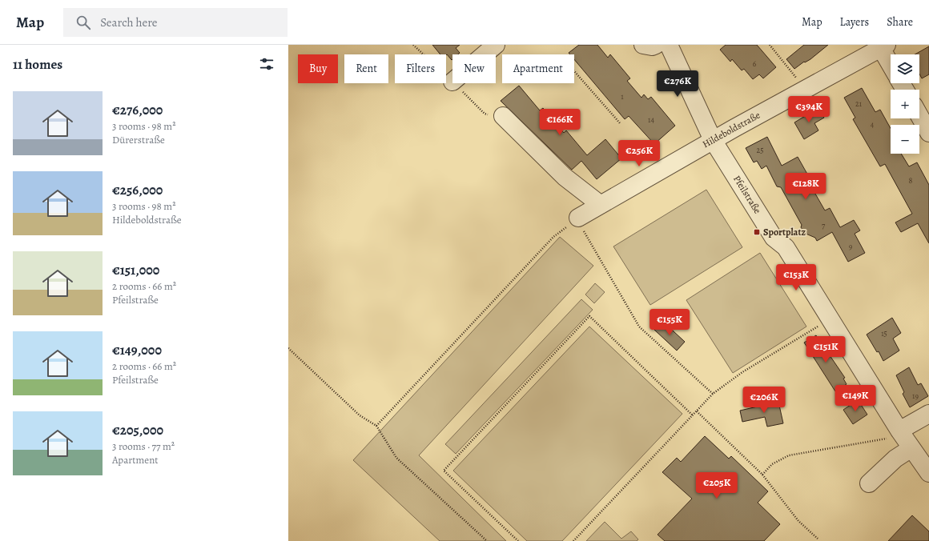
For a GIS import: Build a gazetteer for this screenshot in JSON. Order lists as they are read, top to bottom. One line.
{"streets":{"street":["Hildeboldstraße","Pfeilstraße"]},"crossings":[["Hildeboldstraße","Pfeilstraße"]],"places":{"transit":["Sportplatz"]},"house_numbers":["6","1","21","14","4","25","8","7","9","15","19"],"page":{"header":"Map","search":"Search here","nav":["Map","Layers","Share"],"heading":"11 homes","map_buttons":["+","−"],"chip":["Buy","Rent","Filters","New","Apartment"],"price":["€276K","€394K","€166K","€256K","€128K","€153K","€155K","€151K","€149K","€206K","€205K"],"list":[{"name":"€276,000","note":"3 rooms · 98 m² · Dürerstraße"},{"name":"€256,000","note":"3 rooms · 98 m² · Hildeboldstraße"},{"name":"€151,000","note":"2 rooms · 66 m² · Pfeilstraße"},{"name":"€149,000","note":"2 rooms · 66 m² · Pfeilstraße"},{"name":"€205,000","note":"3 rooms · 77 m² · Apartment"}]}}
